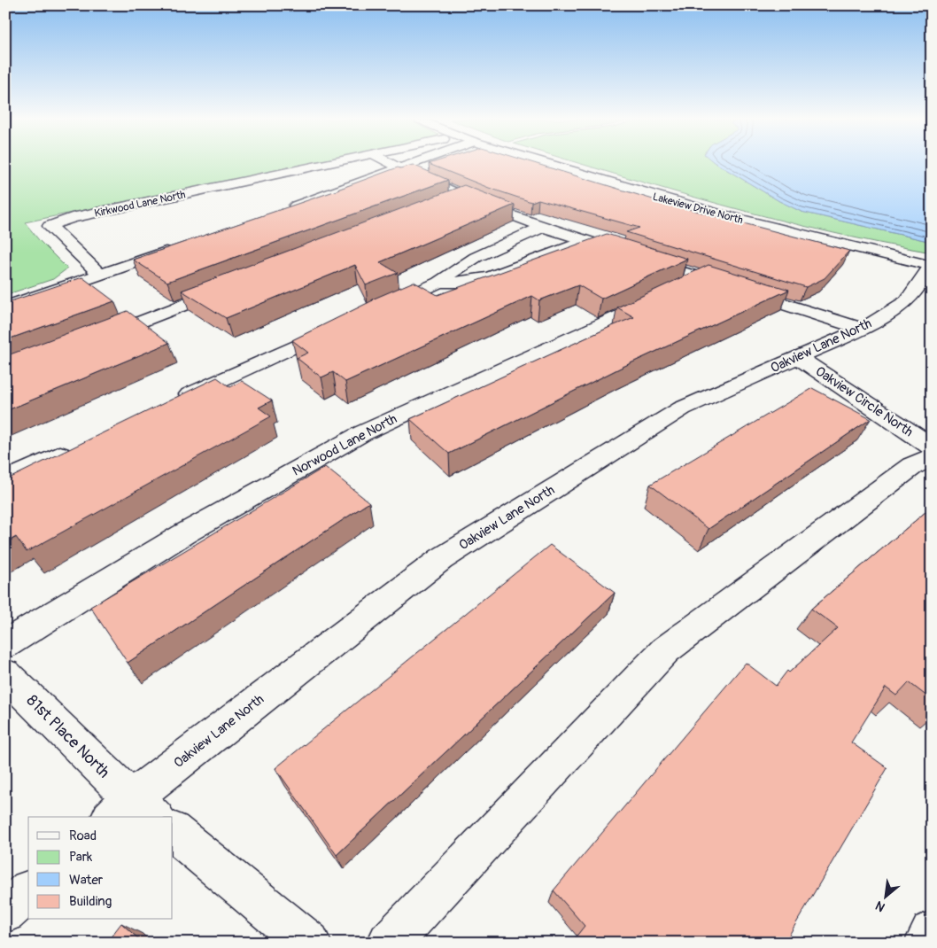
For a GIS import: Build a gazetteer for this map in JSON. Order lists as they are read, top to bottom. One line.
{"streets":{"street":["Kirkwood Lane North","Lakeview Drive North","Oakview Lane North","Oakview Circle North","Norwood Lane North","81st Place North"]},"crossings":[["Lakeview Drive North","Oakview Lane North"],["Oakview Lane North","Oakview Circle North"],["Oakview Lane North","81st Place North"]],"legend":["Road","Park","Water","Building"],"north":"bottom left"}
